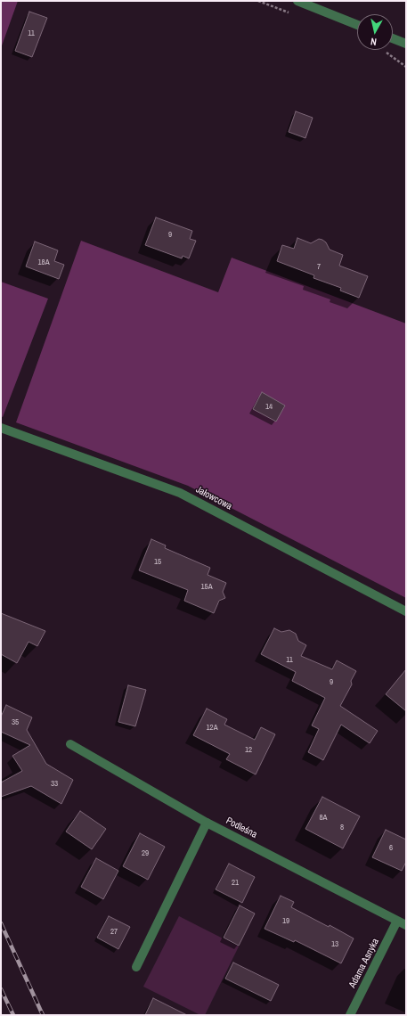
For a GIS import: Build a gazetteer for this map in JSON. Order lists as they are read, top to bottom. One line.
{"streets":{"street":["Jałowcowa","Podleśna","Adama Asnyka"]},"crossings":[["Podleśna","Adama Asnyka"]],"house_numbers":["11","9","18A","7","14","15","15A","11","9","35","12A","12","33","8A","8","6","29","21","19","27","13"],"north":"bottom"}
